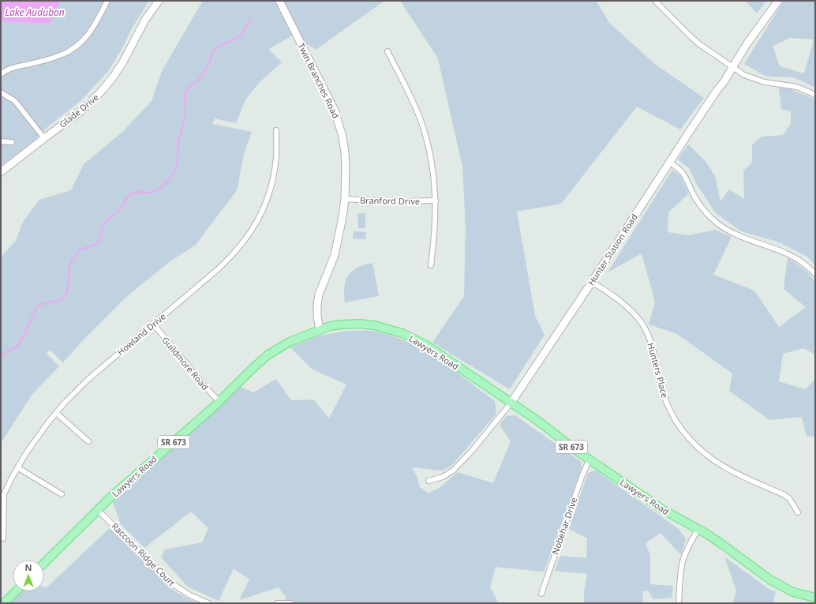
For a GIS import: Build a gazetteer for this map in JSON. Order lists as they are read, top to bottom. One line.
{"streets":{"main road":["Lawyers Road","SR 673"],"street":["Twin Branches Road","Glade Drive","Branford Drive","Hunter Station Road","Howland Drive","Guildmore Road","Hunters Place","Nobehar Drive","Raccoon Ridge Court"]},"crossings":[["Twin Branches Road","Branford Drive"],["Twin Branches Road","Lawyers Road"],["Hunter Station Road","Lawyers Road"],["Hunter Station Road","Hunters Place"],["Howland Drive","Guildmore Road"],["Lawyers Road","Guildmore Road"],["Lawyers Road","Nobehar Drive"],["Lawyers Road","Raccoon Ridge Court"]],"water":["Lake Audubon"],"north":"top"}
